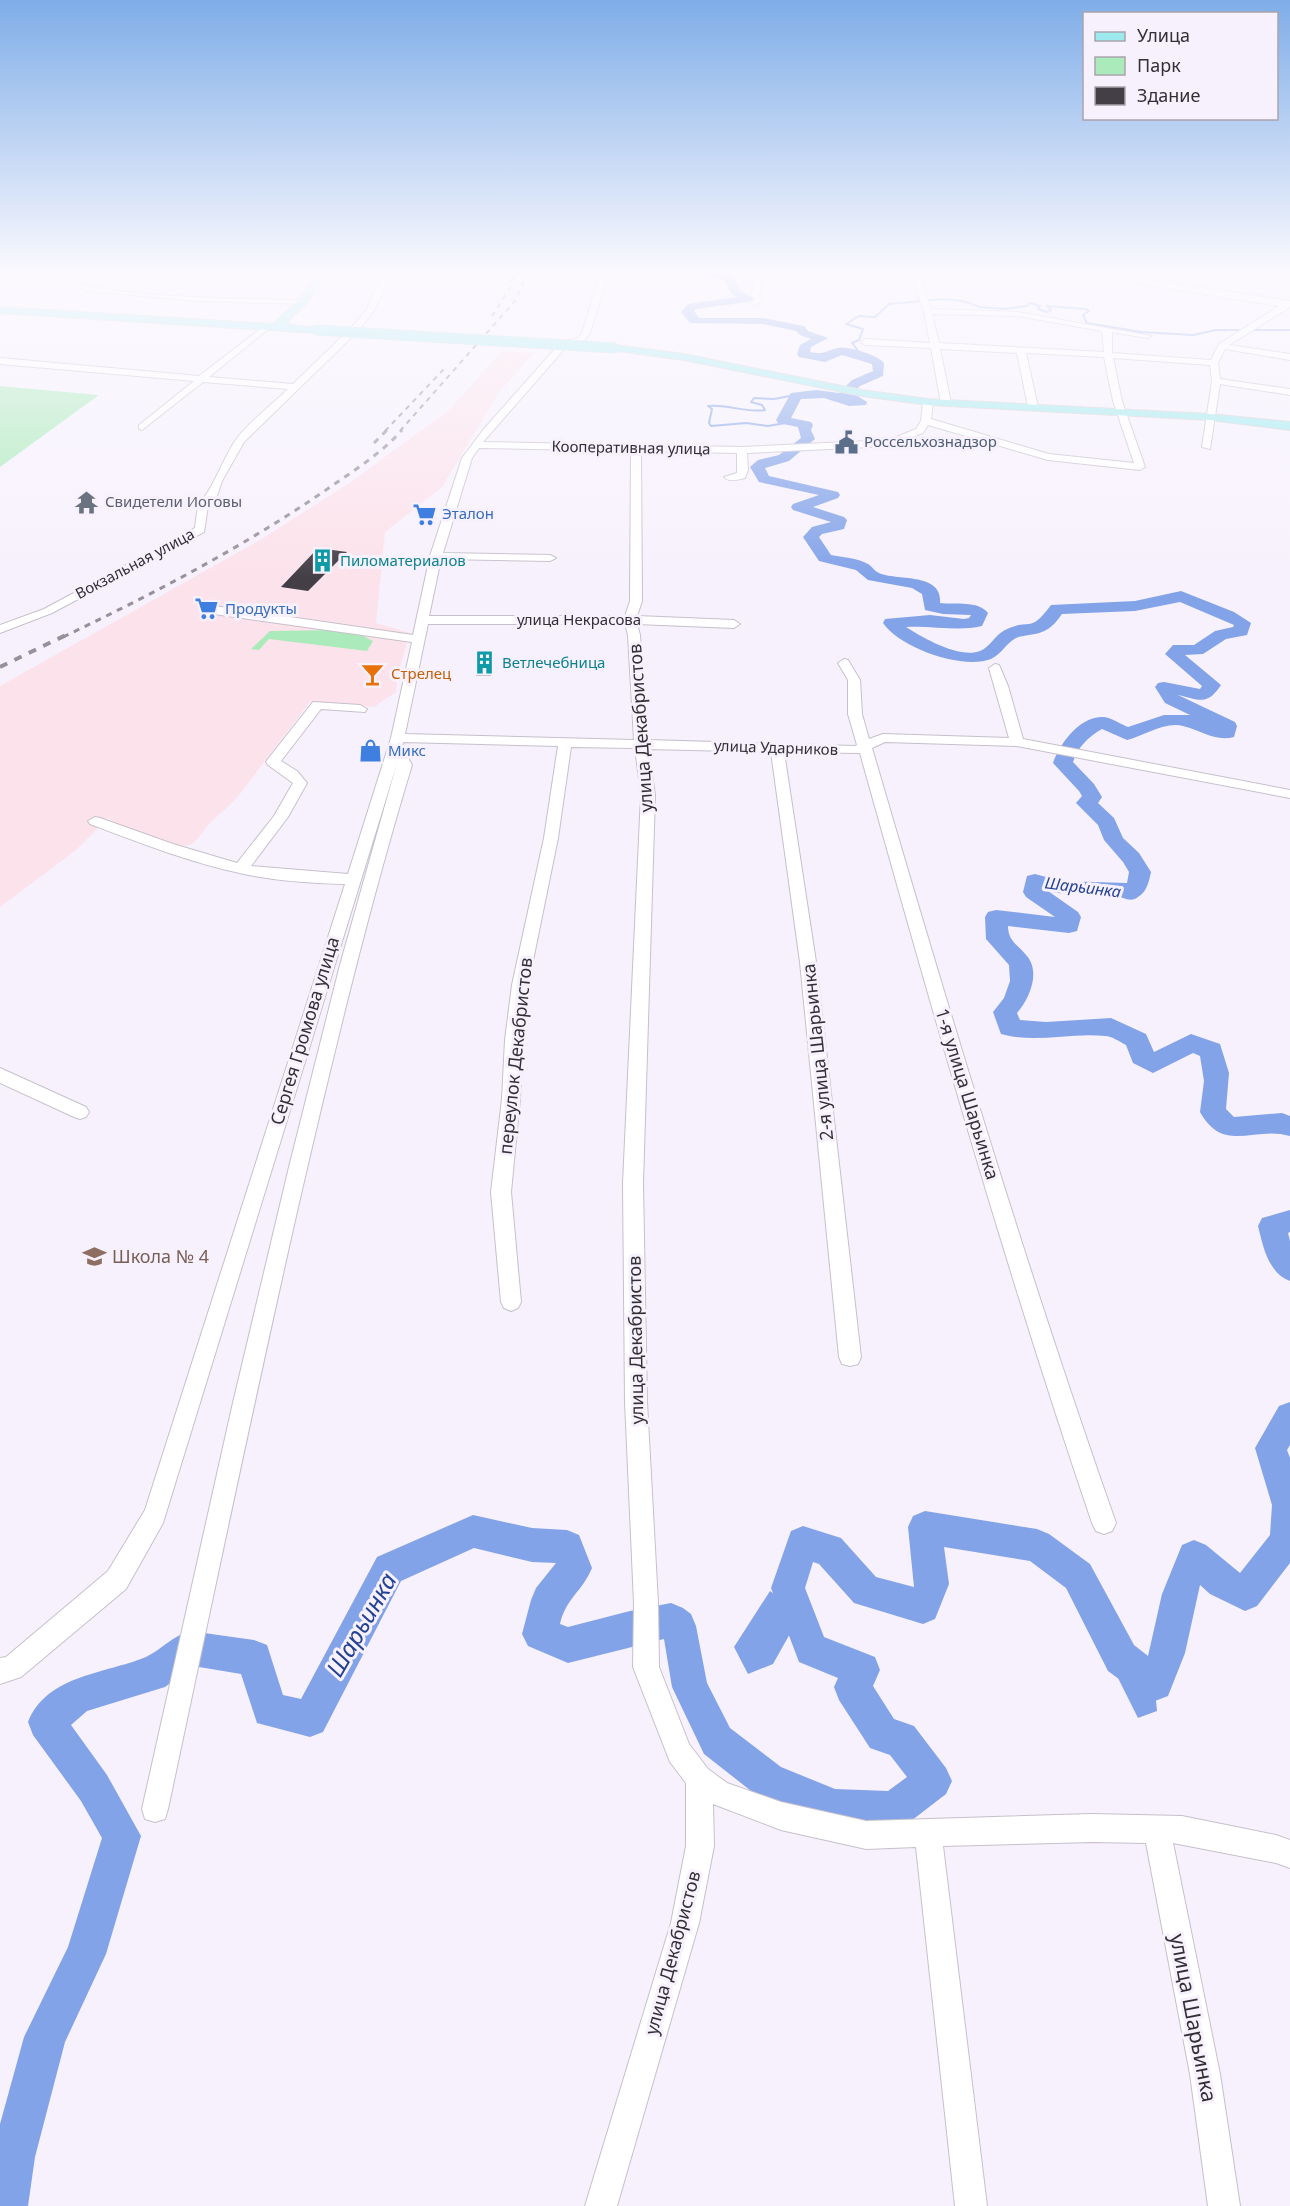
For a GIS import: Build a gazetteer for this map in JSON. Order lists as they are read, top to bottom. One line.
{"streets":{"street":["Кооперативная улица","Вокзальная улица","улица Некрасова","улица Декабристов","улица Ударников","Сергея Громова улица","2-я улица Шарьинка","переулок Декабристов","1-я улица Шарьинка","улица Шарьинка"]},"crossings":[["Кооперативная улица","улица Декабристов"],["Кооперативная улица","Сергея Громова улица"],["улица Некрасова","улица Декабристов"],["улица Некрасова","Сергея Громова улица"],["улица Декабристов","улица Ударников"],["улица Ударников","Сергея Громова улица"],["улица Ударников","2-я улица Шарьинка"],["улица Ударников","переулок Декабристов"],["улица Ударников","1-я улица Шарьинка"]],"water":["Шарьинка"],"places":{"public building":["Россельхознадзор"],"temple":["Свидетели Иоговы"],"supermarket":["Эталон","Продукты"],"building":["Пиломатериалов","Ветлечебница"],"bar":["Стрелец"],"shop":["Микс"],"school or university":["Школа № 4"]},"legend":["Улица","Парк","Здание"]}
